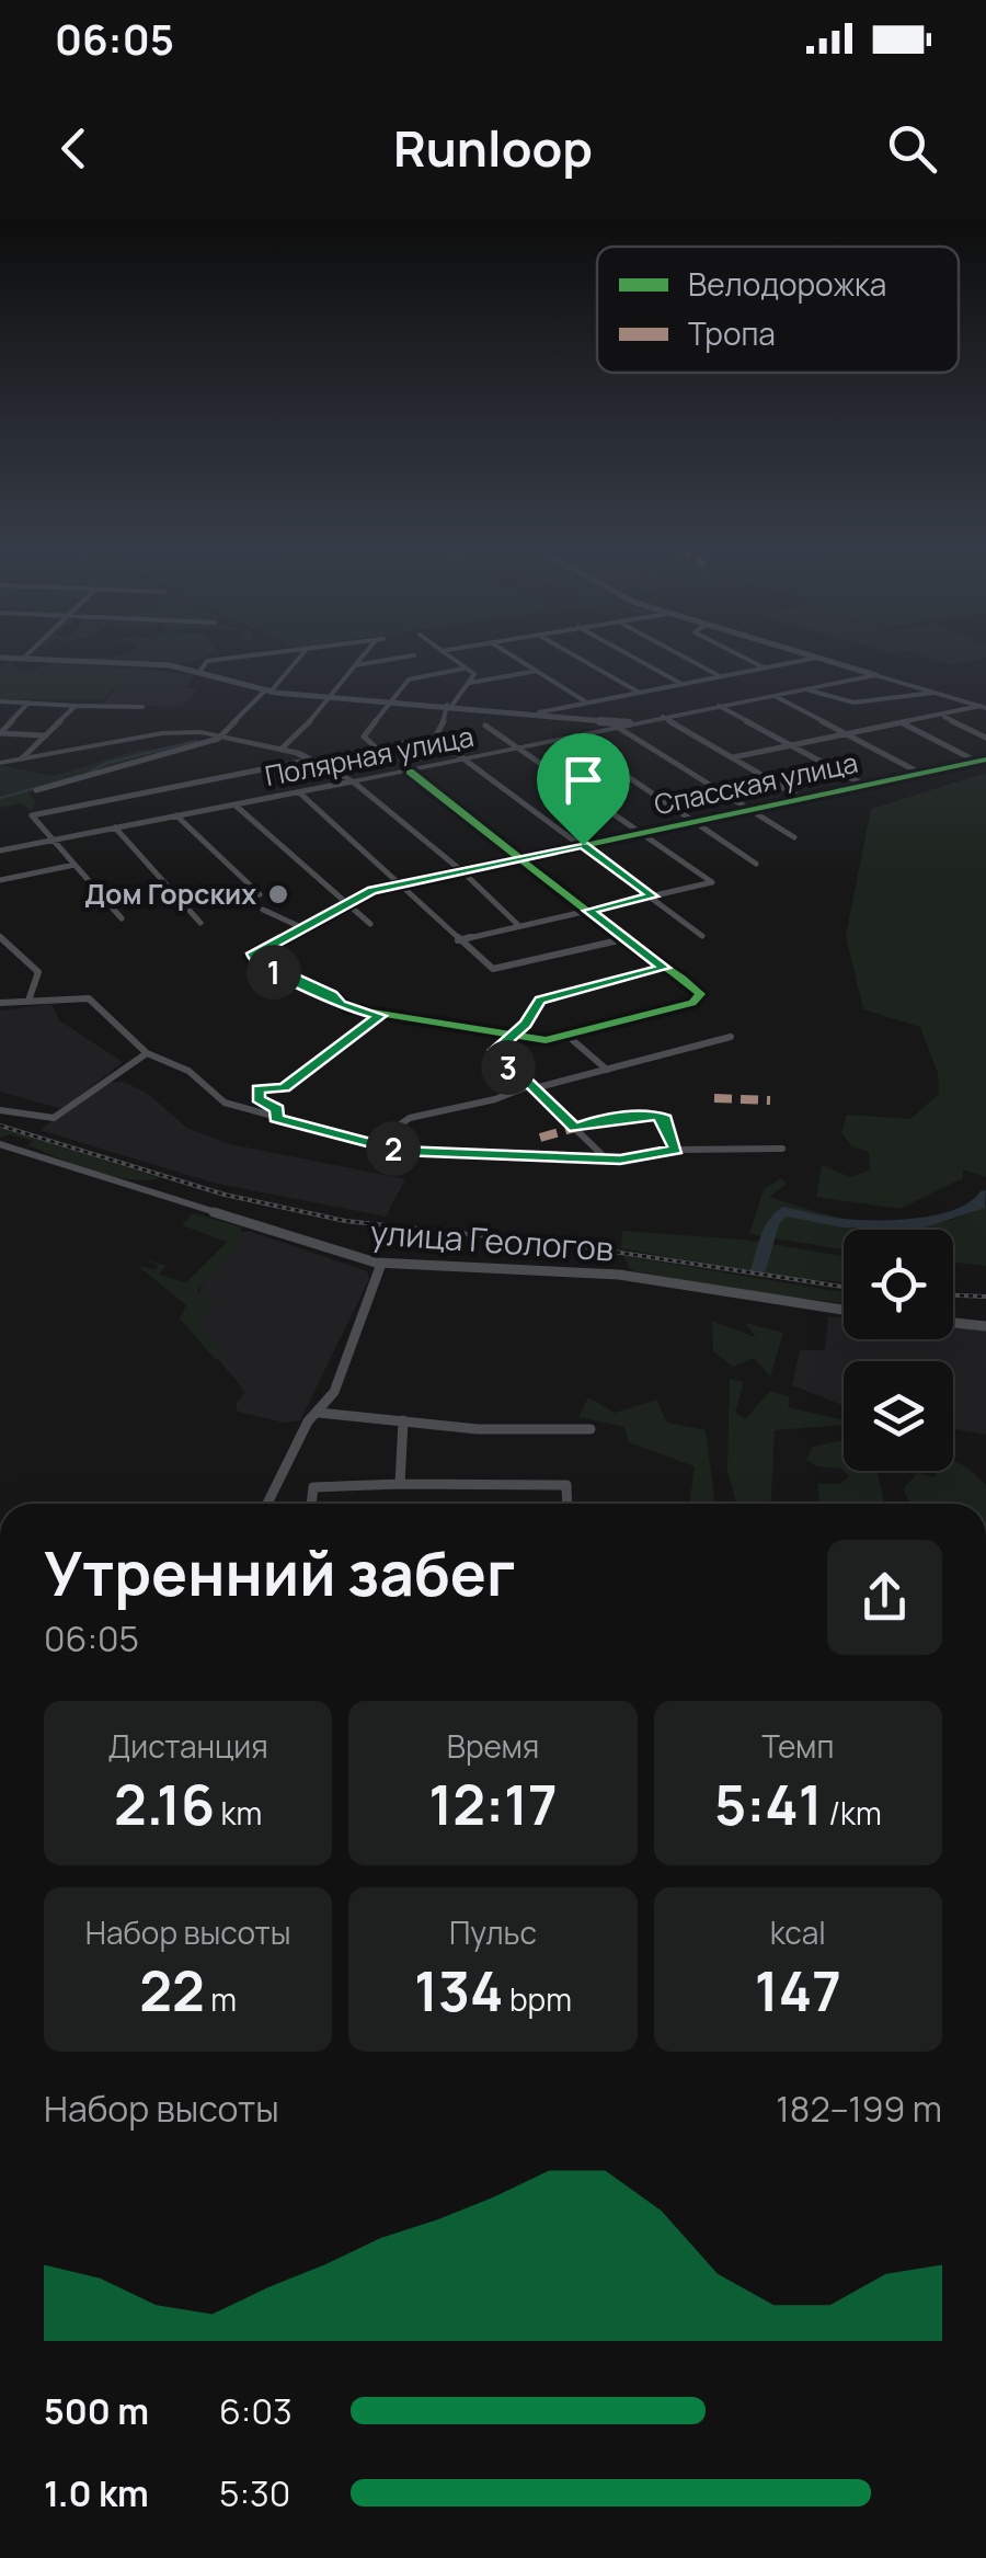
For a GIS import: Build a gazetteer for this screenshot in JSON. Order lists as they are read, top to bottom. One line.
{"streets":{"main road":["Полярная улица"],"street":["Спасская улица","улица Геологов"]},"places":["Дом Горских"],"legend":["Велодорожка","Тропа"],"page":{"status":"06:05","header":"Runloop","pins":["1","3","2"],"heading":["Утренний забег","06:05"],"stats":[["Дистанция","2.16 km"],["Время","12:17"],["Темп","5:41 /km"],["Набор высоты","22 m"],["Пульс","134 bpm"],["kcal","147"]],"chart":["Набор высоты","182–199 m"],"list":[{"name":"500 m","note":"6:03"},{"name":"1.0 km","note":"5:30"}]}}
